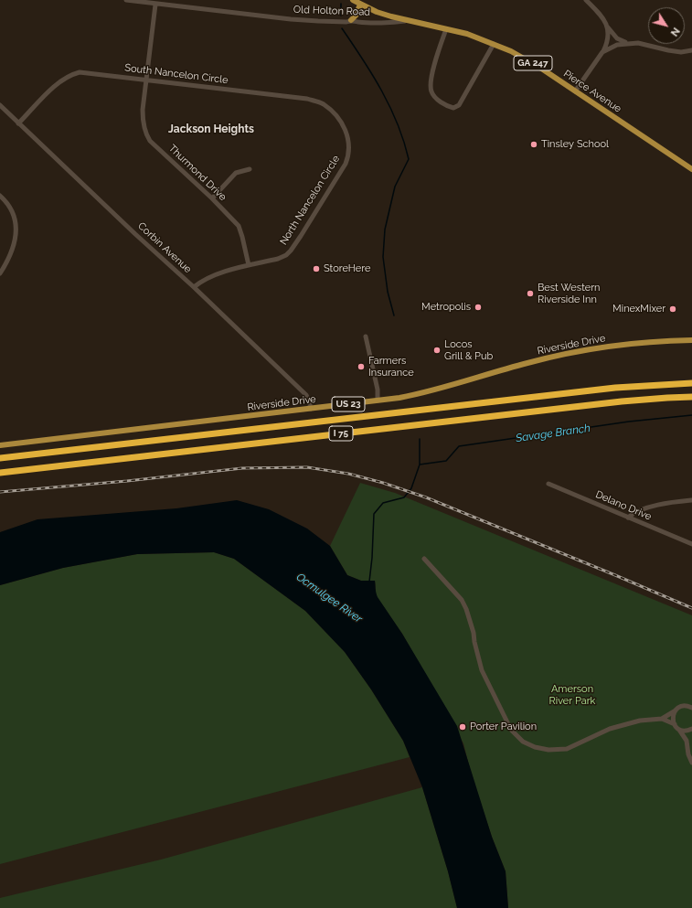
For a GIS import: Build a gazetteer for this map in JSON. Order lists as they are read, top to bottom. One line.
{"streets":{"highway":["I 75"],"main road":["GA 247","Pierce Avenue","Riverside Drive","US 23"],"street":["Old Holton Road","South Nancelon Circle","Thurmond Drive","North Nancelon Circle","Corbin Avenue","Delano Drive"]},"crossings":[["Old Holton Road","Pierce Avenue"],["Old Holton Road","Thurmond Drive"],["South Nancelon Circle","Thurmond Drive"],["South Nancelon Circle","North Nancelon Circle"],["South Nancelon Circle","Corbin Avenue"],["Thurmond Drive","North Nancelon Circle"],["North Nancelon Circle","Corbin Avenue"],["Corbin Avenue","Riverside Drive"]],"districts":["Jackson Heights"],"water":["Savage Branch","Ocmulgee River"],"parks":["Amerson River Park"],"places":["Tinsley School","StoreHere","Best Western Riverside Inn","Metropolis","MinexMixer","Locos Grill & Pub","Farmers Insurance","Porter Pavilion"],"north":"bottom right"}
